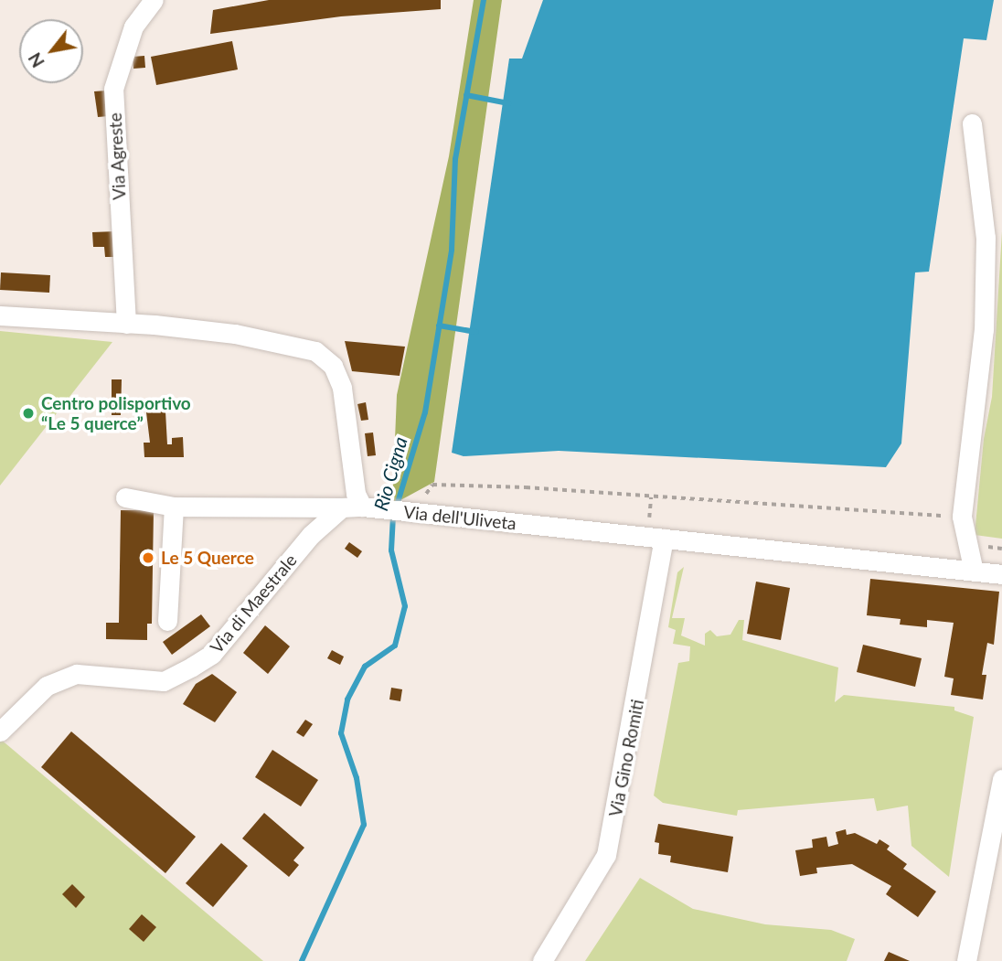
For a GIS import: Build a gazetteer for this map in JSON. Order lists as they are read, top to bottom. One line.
{"streets":{"street":["Via Agreste","Via dell'Uliveta","Via di Maestrale","Via Gino Romiti"]},"crossings":[["Via dell'Uliveta","Via Gino Romiti"]],"water":["Rio Cigna"],"places":["Centro polisportivo “Le 5 querce”","Le 5 Querce"],"north":"bottom left"}
